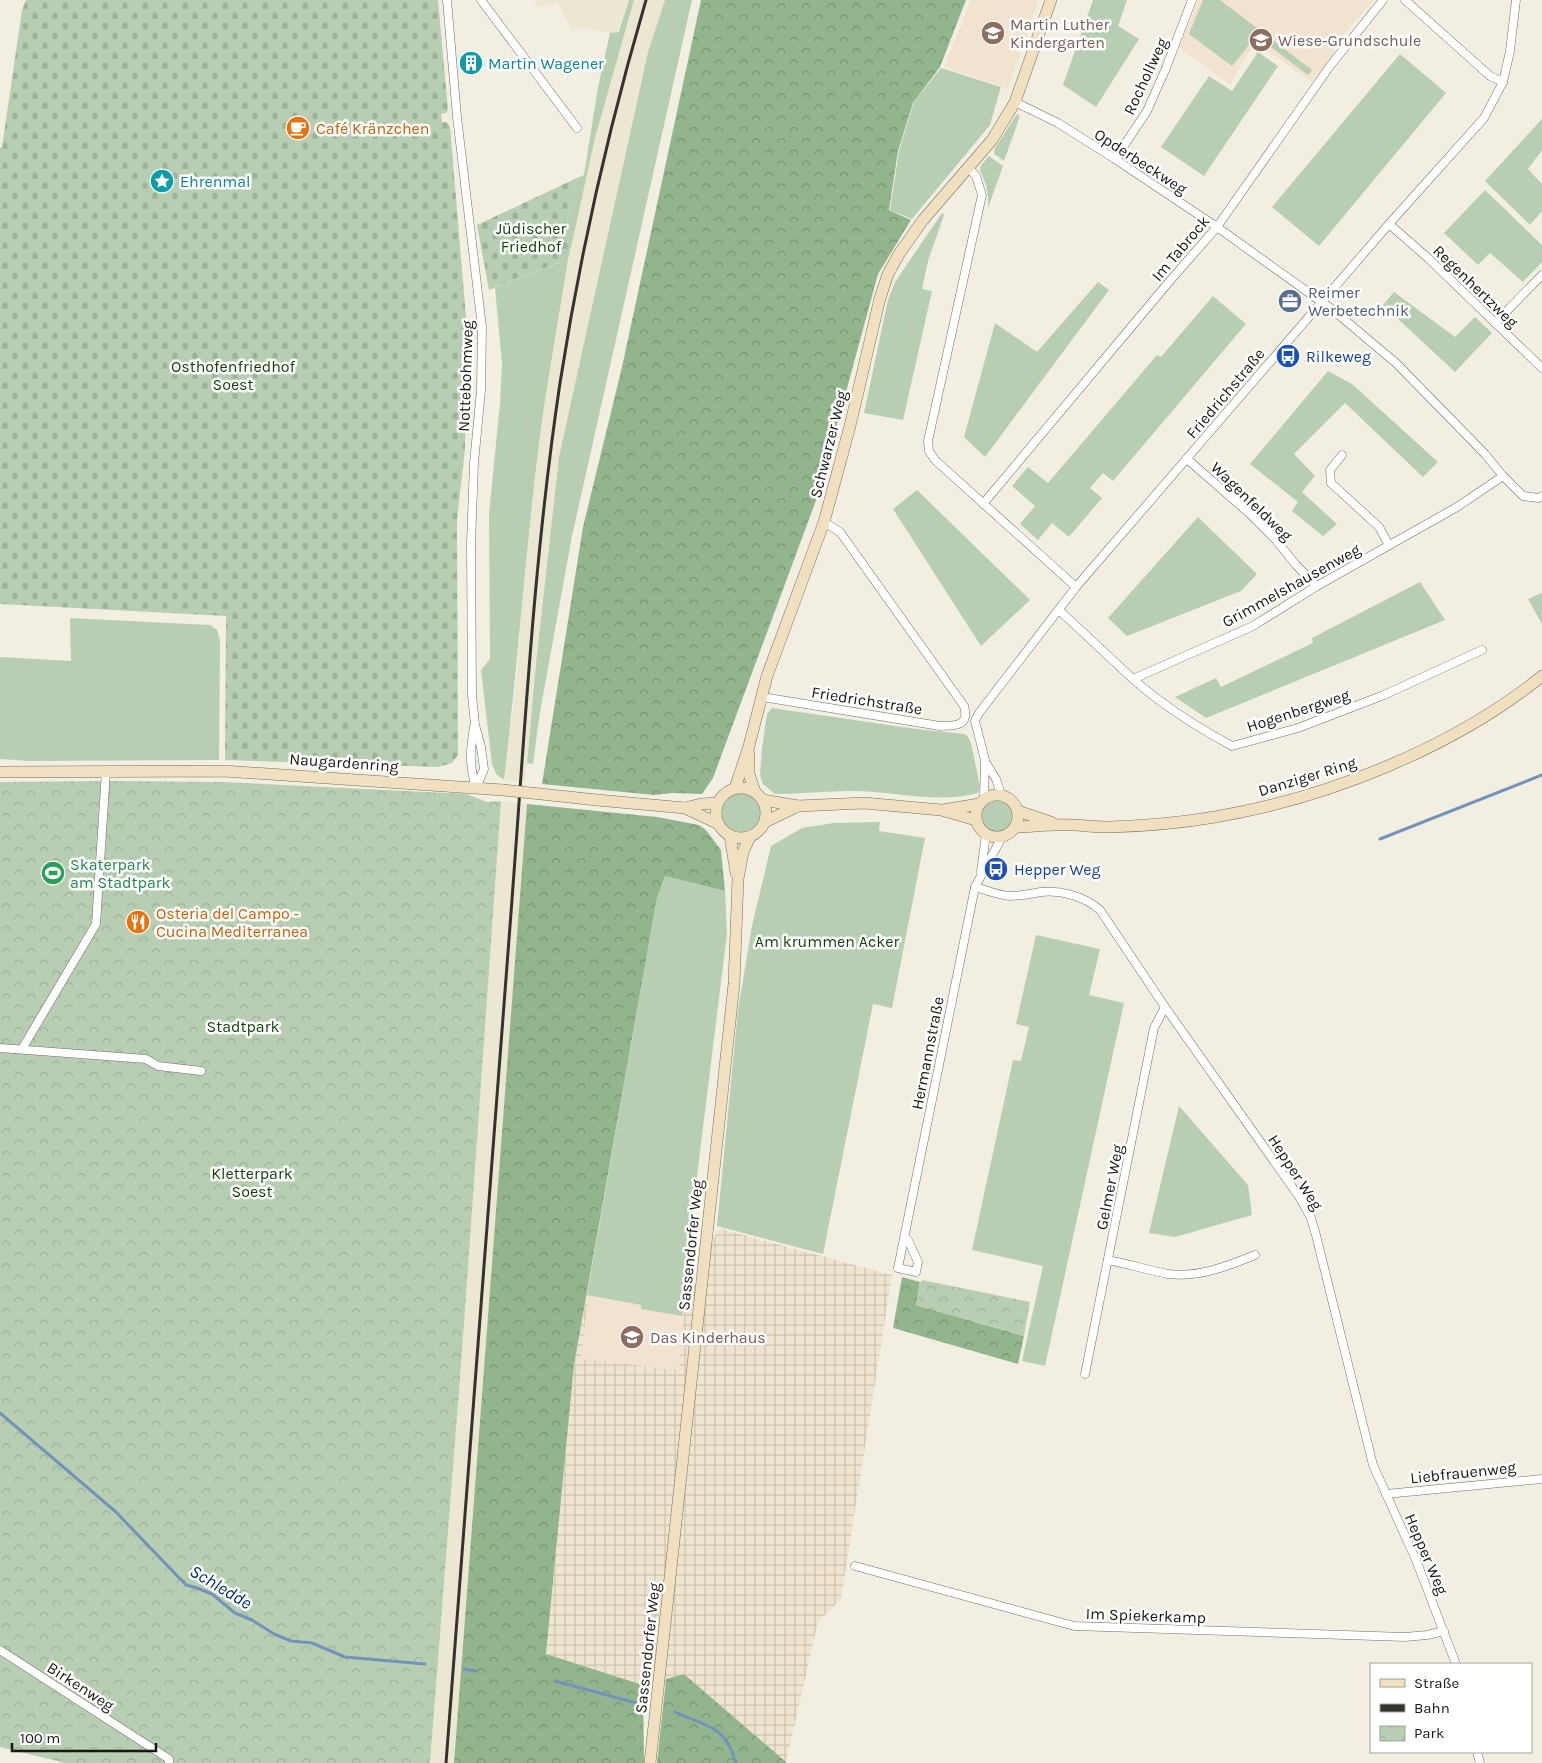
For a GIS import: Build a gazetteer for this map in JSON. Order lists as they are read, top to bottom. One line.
{"streets":{"main road":["Schwarzer Weg","Naugardenring","Danziger Ring","Sassendorfer Weg"],"street":["Rochollweg","Opderbeckweg","Im Tabrock","Regenhertzweg","Nottebohmweg","Friedrichstraße","Wagenfeldweg","Grimmelshausenweg","Hogenbergweg","Hermannstraße","Hepper Weg","Gelmer Weg","Liebfrauenweg","Im Spiekerkamp","Birkenweg"]},"crossings":[["Rochollweg","Opderbeckweg"],["Opderbeckweg","Im Tabrock"],["Opderbeckweg","Friedrichstraße"],["Opderbeckweg","Schwarzer Weg"],["Regenhertzweg","Friedrichstraße"],["Nottebohmweg","Naugardenring"],["Friedrichstraße","Schwarzer Weg"],["Friedrichstraße","Wagenfeldweg"],["Schwarzer Weg","Naugardenring"],["Schwarzer Weg","Sassendorfer Weg"],["Wagenfeldweg","Grimmelshausenweg"],["Grimmelshausenweg","Hogenbergweg"],["Naugardenring","Sassendorfer Weg"],["Danziger Ring","Hermannstraße"],["Hermannstraße","Hepper Weg"],["Hepper Weg","Gelmer Weg"],["Hepper Weg","Liebfrauenweg"],["Hepper Weg","Im Spiekerkamp"]],"water":["Schledde"],"parks":["Jüdischer Friedhof","Osthofenfriedhof Soest","Am krummen Acker","Stadtpark","Kletterpark Soest"],"places":{"school or university":["Martin Luther Kindergarten","Wiese-Grundschule","Das Kinderhaus"],"building":["Martin Wagener"],"cafe":["Café Kränzchen"],"place":["Ehrenmal"],"office":["Reimer Werbetechnik"],"bus stop":["Rilkeweg","Hepper Weg"],"sports":["Skaterpark am Stadtpark"],"restaurant":["Osteria del Campo - Cucina Mediterranea"]},"legend":["Straße","Bahn","Park"],"scale_bar":"100 m"}
